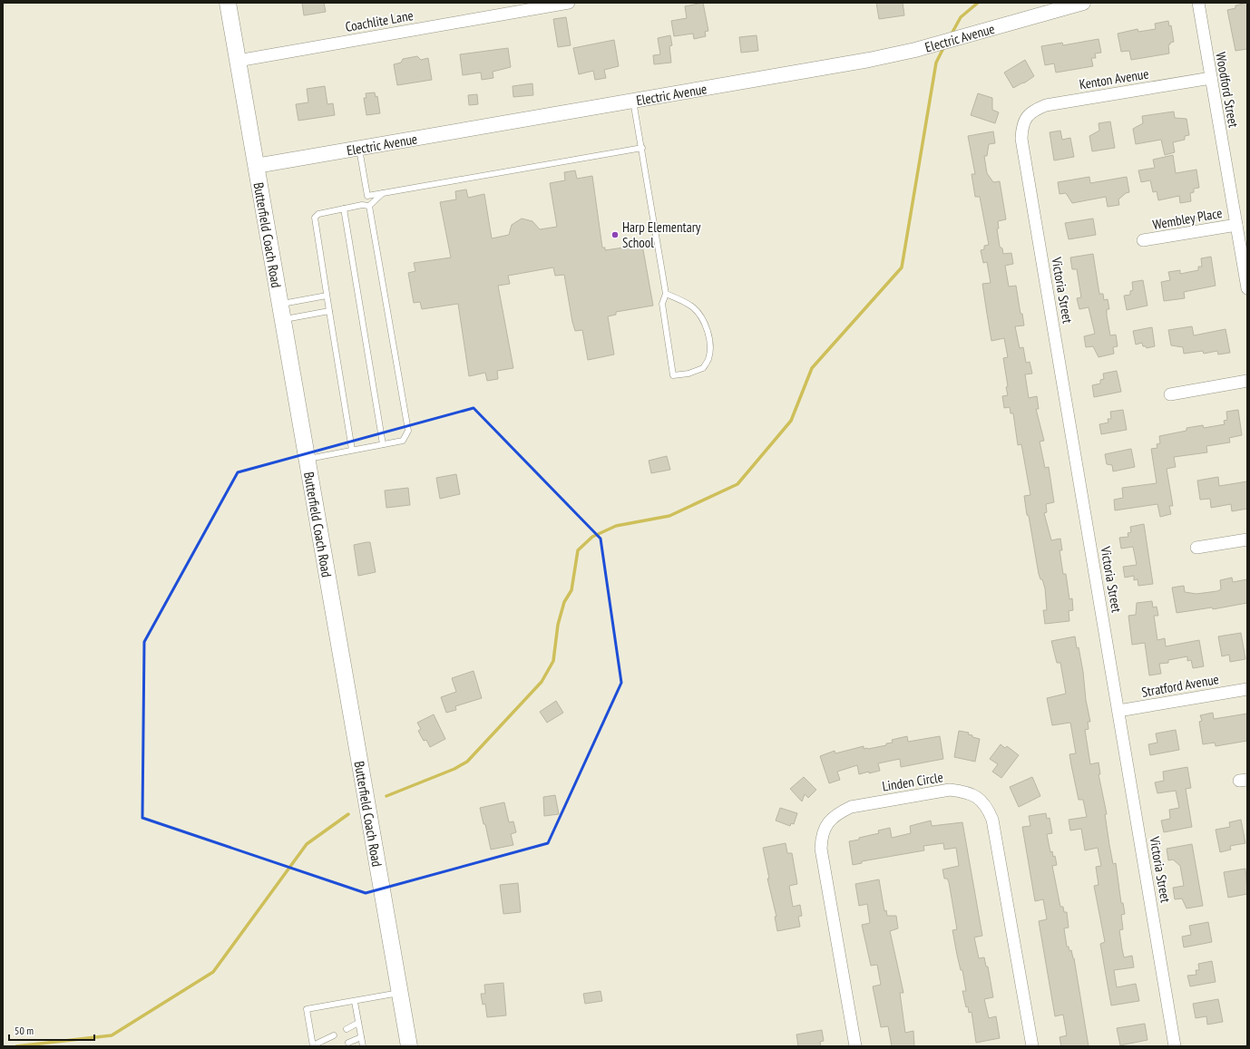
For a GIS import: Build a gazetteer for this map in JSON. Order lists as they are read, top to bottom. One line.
{"streets":{"main road":["Butterfield Coach Road"],"street":["Coachlite Lane","Electric Avenue","Kenton Avenue","Woodford Street","Wembley Place","Victoria Street","Stratford Avenue","Linden Circle"]},"crossings":[["Coachlite Lane","Butterfield Coach Road"],["Electric Avenue","Butterfield Coach Road"],["Kenton Avenue","Woodford Street"],["Kenton Avenue","Victoria Street"],["Woodford Street","Wembley Place"],["Victoria Street","Stratford Avenue"]],"places":["Harp Elementary School"],"scale_bar":"50 m"}
